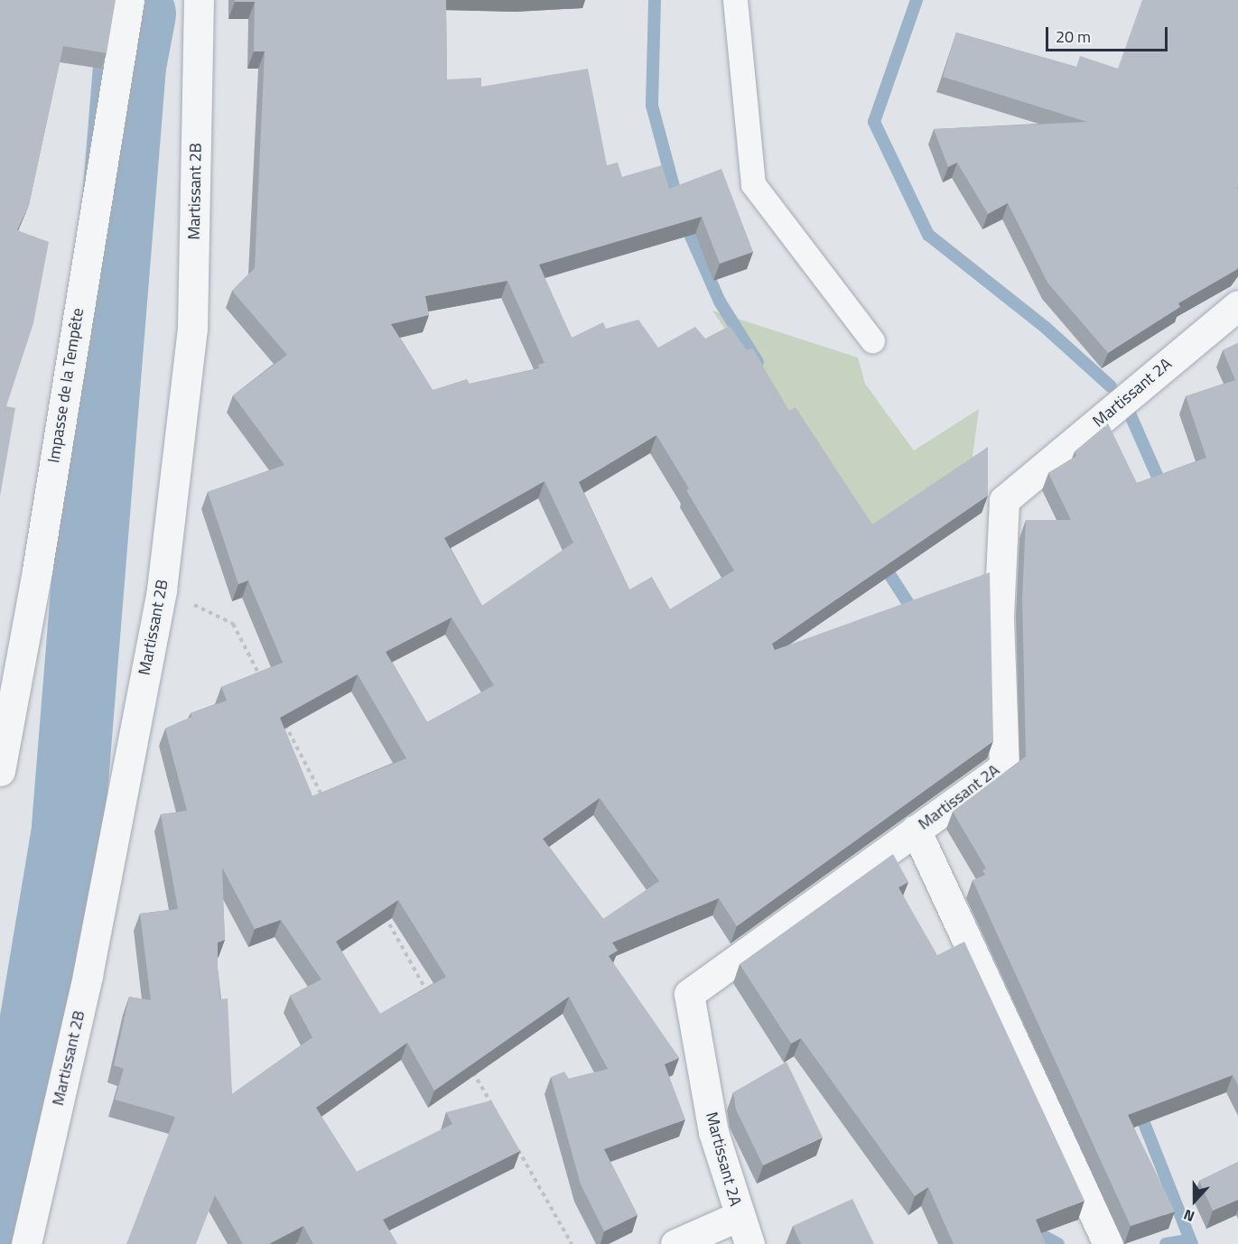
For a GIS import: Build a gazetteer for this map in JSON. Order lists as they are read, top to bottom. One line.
{"streets":{"street":["Martissant 2B","Impasse de la Tempête","Martissant 2A"]},"scale_bar":"20 m","north":"bottom"}
